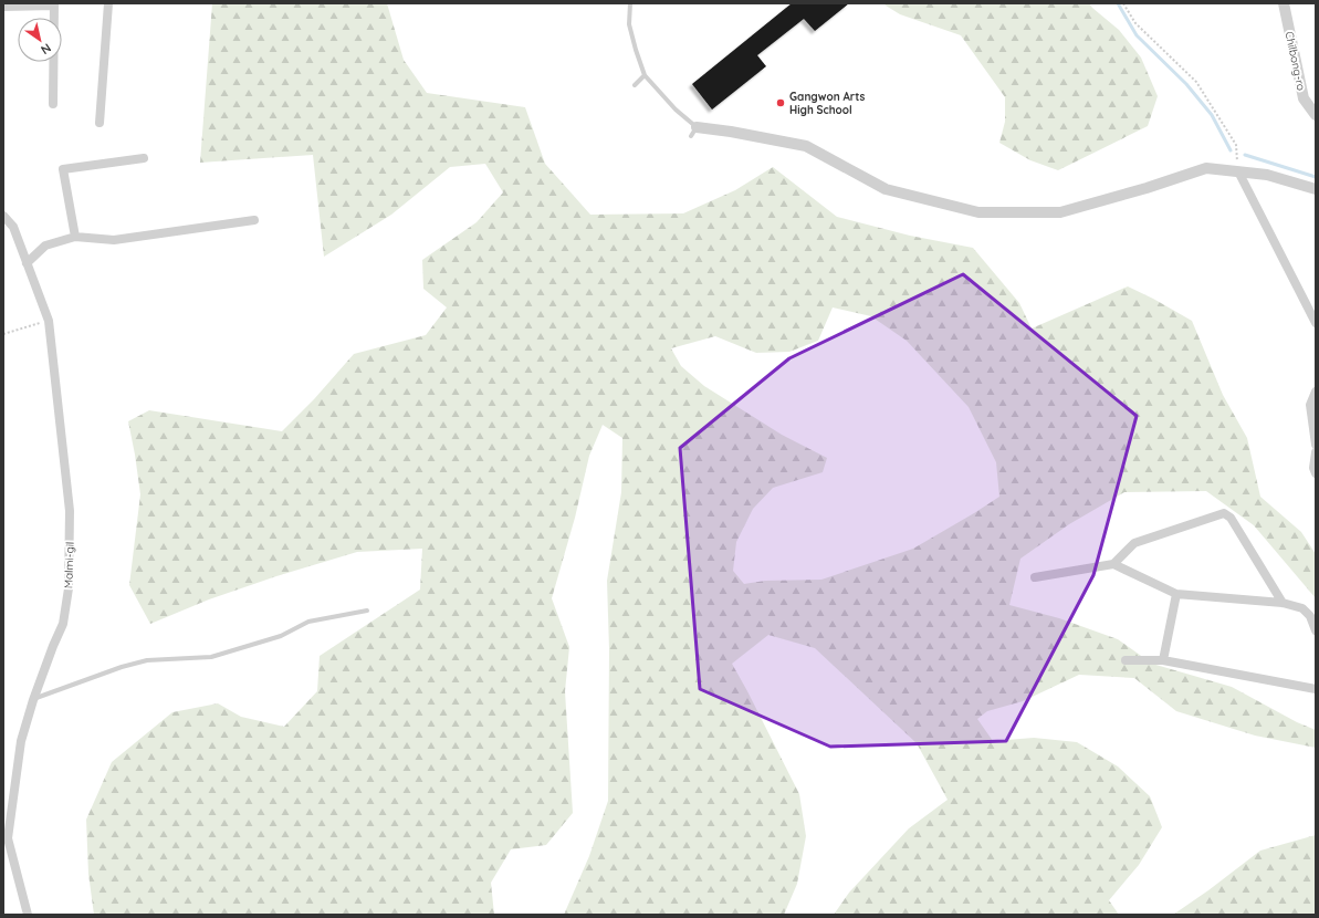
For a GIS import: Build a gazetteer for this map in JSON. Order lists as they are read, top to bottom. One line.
{"streets":{"street":["Chilbong-ro","Malmi-gil"]},"places":["Gangwon Arts High School"],"north":"bottom right"}
